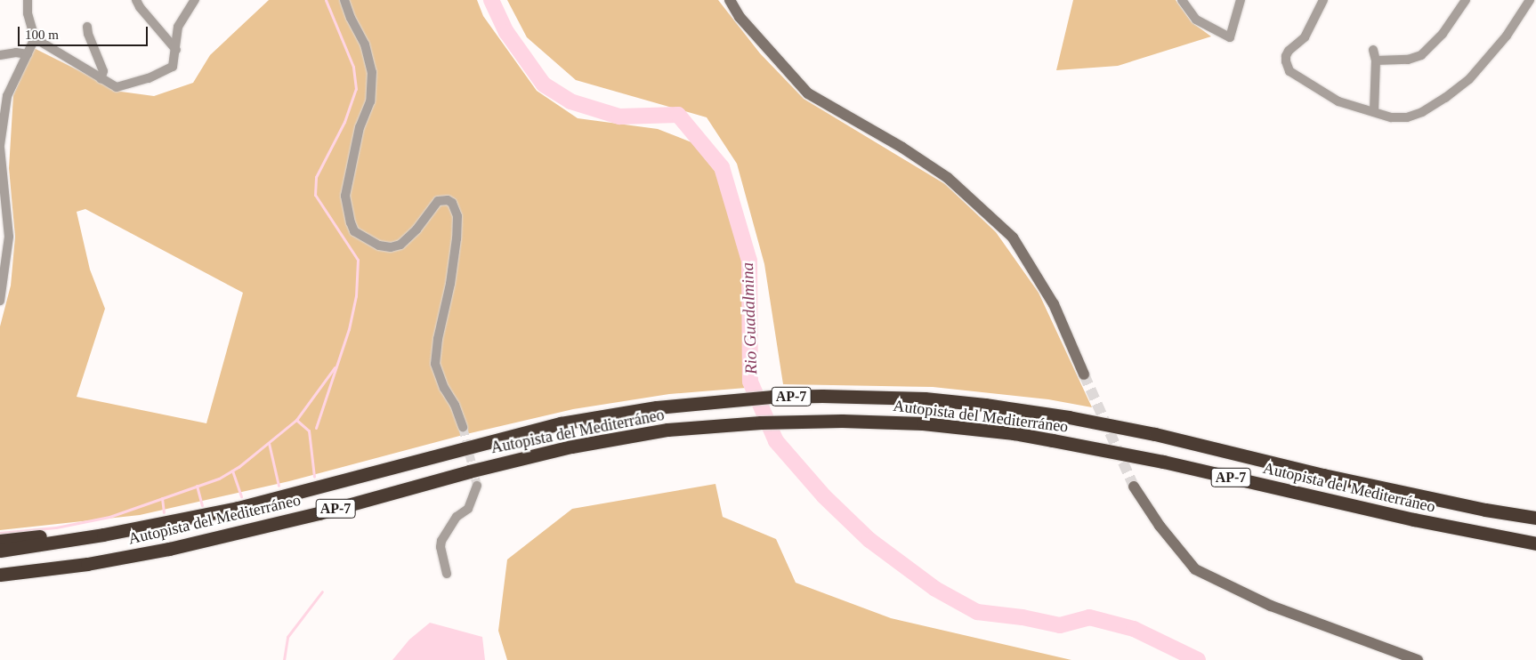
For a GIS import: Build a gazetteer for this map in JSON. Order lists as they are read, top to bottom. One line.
{"streets":{"highway":["AP-7","Autopista del Mediterráneo"]},"water":["Rio Guadalmina"],"scale_bar":"100 m"}
